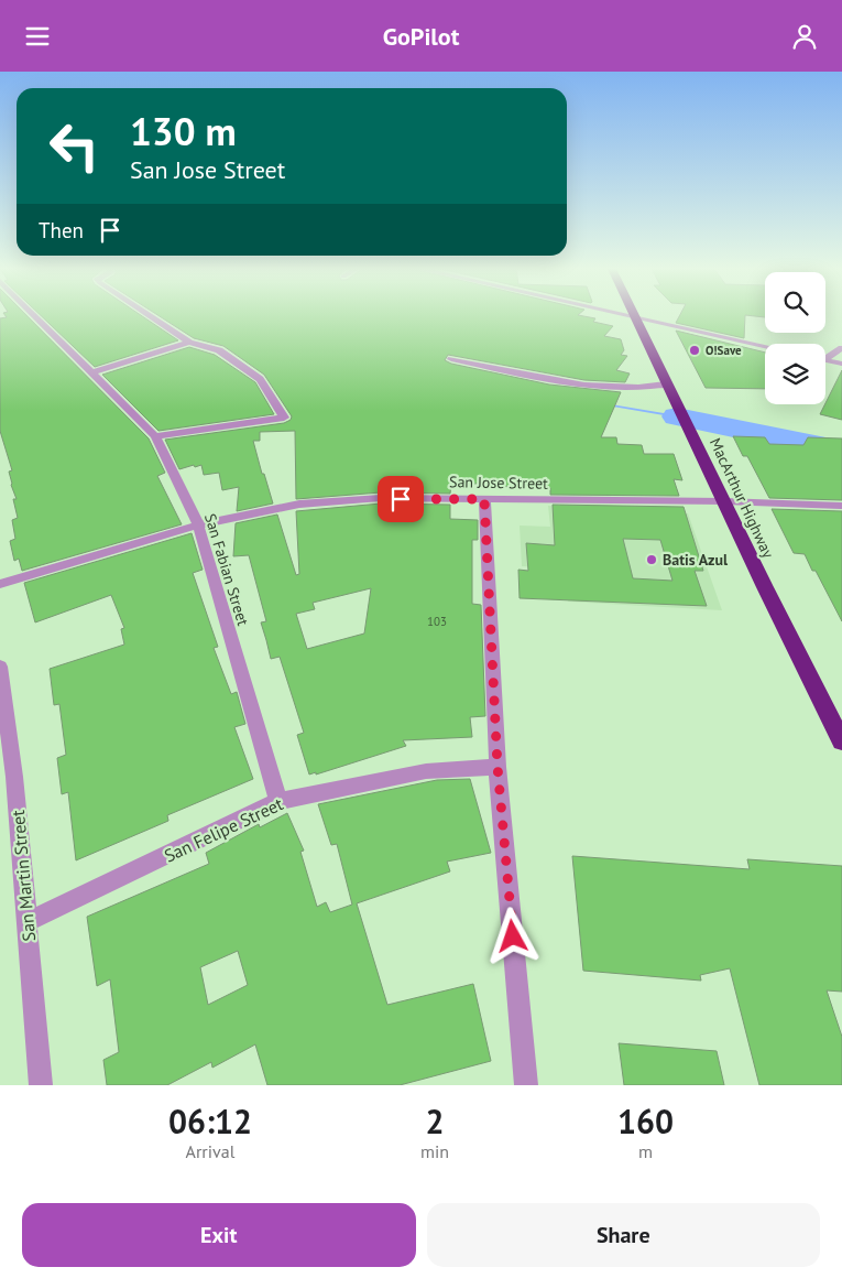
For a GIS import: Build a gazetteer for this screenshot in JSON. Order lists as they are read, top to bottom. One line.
{"streets":{"highway":["MacArthur Highway"],"street":["San Jose Street","San Fabian Street","San Felipe Street","San Martin Street"]},"crossings":[["San Jose Street","MacArthur Highway"],["San Jose Street","San Fabian Street"],["San Fabian Street","San Felipe Street"],["San Felipe Street","San Martin Street"]],"places":["O!Save","Batis Azul"],"house_numbers":["103"],"page":{"header":"GoPilot","turn":["130 m","San Jose Street"],"then":"Then","eta":["06:12","Arrival","2","min","160","m"],"buttons":["Exit","Share"]}}
